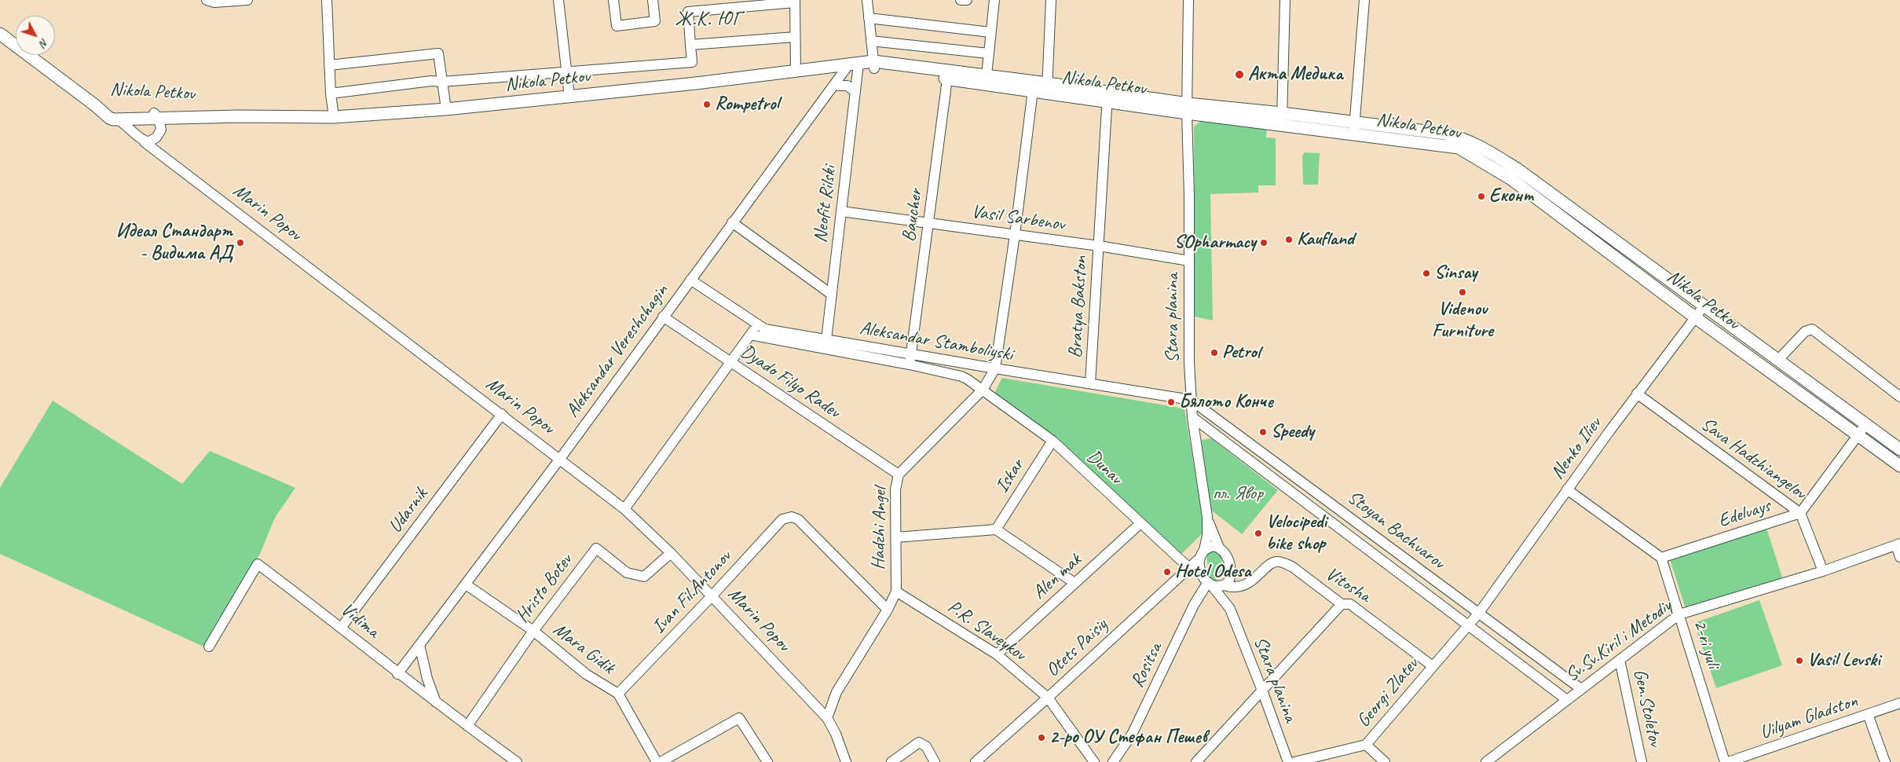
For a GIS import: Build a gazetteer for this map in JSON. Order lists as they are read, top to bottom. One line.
{"streets":{"main road":["Nikola Petkov"],"street":["Neofit Rilski","Marin Popov","Baucher","Vasil Sarbenov","Bratya Bakston","Stara planina","Aleksandar Stamboliyski","Aleksandar Vereshchagin","Dyado Filyo Radev","Nenko Iliev","Sava Hadzhiangelov","Dunav","Iskar","Udarnik","Edelvays","Hadzhi Angel","Stoyan Bachvarov","Alen mak","Vitosha","Hristo Botev","Ivan Fil.Antonov","Vidima","P.R. Slaveykov","Sv.Sv.Kiril i Metodiy","2-ri yuli","Otets Paisiy","Mara Gidik","Rositsa","Georgi Zlatev","Gen.Stoletov","Uilyam Gladston"]},"crossings":[["Nikola Petkov","Neofit Rilski"],["Nikola Petkov","Marin Popov"],["Nikola Petkov","Baucher"],["Nikola Petkov","Bratya Bakston"],["Nikola Petkov","Stara planina"],["Nikola Petkov","Aleksandar Vereshchagin"],["Nikola Petkov","Nenko Iliev"],["Nikola Petkov","Edelvays"],["Neofit Rilski","Vasil Sarbenov"],["Neofit Rilski","Aleksandar Stamboliyski"],["Neofit Rilski","Aleksandar Vereshchagin"],["Marin Popov","Aleksandar Vereshchagin"],["Marin Popov","Udarnik"],["Marin Popov","Hadzhi Angel"],["Marin Popov","Hristo Botev"],["Marin Popov","Ivan Fil.Antonov"],["Baucher","Vasil Sarbenov"],["Baucher","Aleksandar Stamboliyski"],["Vasil Sarbenov","Bratya Bakston"],["Vasil Sarbenov","Stara planina"],["Bratya Bakston","Aleksandar Stamboliyski"],["Stara planina","Aleksandar Stamboliyski"],["Stara planina","Dunav"],["Stara planina","Stoyan Bachvarov"],["Stara planina","Vitosha"],["Stara planina","Otets Paisiy"],["Stara planina","Rositsa"],["Aleksandar Stamboliyski","Aleksandar Vereshchagin"],["Aleksandar Stamboliyski","Dunav"],["Aleksandar Stamboliyski","Hadzhi Angel"],["Aleksandar Stamboliyski","Stoyan Bachvarov"],["Aleksandar Vereshchagin","Dyado Filyo Radev"],["Aleksandar Vereshchagin","Vidima"],["Aleksandar Vereshchagin","Mara Gidik"],["Dyado Filyo Radev","Hadzhi Angel"],["Nenko Iliev","Sava Hadzhiangelov"],["Nenko Iliev","Stoyan Bachvarov"],["Nenko Iliev","Georgi Zlatev"],["Sava Hadzhiangelov","Edelvays"],["Sava Hadzhiangelov","Sv.Sv.Kiril i Metodiy"],["Dunav","Iskar"],["Dunav","Hadzhi Angel"],["Dunav","Alen mak"],["Dunav","Vitosha"],["Dunav","Otets Paisiy"],["Dunav","Rositsa"],["Udarnik","Vidima"],["Edelvays","2-ri yuli"],["Hadzhi Angel","Ivan Fil.Antonov"],["Hadzhi Angel","P.R. Slaveykov"],["Stoyan Bachvarov","Sv.Sv.Kiril i Metodiy"],["Stoyan Bachvarov","Georgi Zlatev"],["Alen mak","P.R. Slaveykov"],["Vitosha","Otets Paisiy"],["Vitosha","Rositsa"],["Vitosha","Georgi Zlatev"],["Hristo Botev","Vidima"],["Hristo Botev","Mara Gidik"],["Ivan Fil.Antonov","Mara Gidik"],["P.R. Slaveykov","Otets Paisiy"],["Sv.Sv.Kiril i Metodiy","2-ri yuli"],["Sv.Sv.Kiril i Metodiy","Gen.Stoletov"],["2-ri yuli","Uilyam Gladston"],["Otets Paisiy","Rositsa"]],"districts":["Ж.К. ЮГ"],"parks":["пл. Явор"],"places":["Акта Медика","Rompetrol","Еконт","Kaufland","Идеал Стандарт - Видима АД","SOpharmacy","Sinsay","Videnov Furniture","Petrol","Бялото Конче","Speedy","Velocipedi bike shop","Hotel Odesa","Vasil Levski","2-ро ОУ Стефан Пешев"],"north":"bottom right"}
